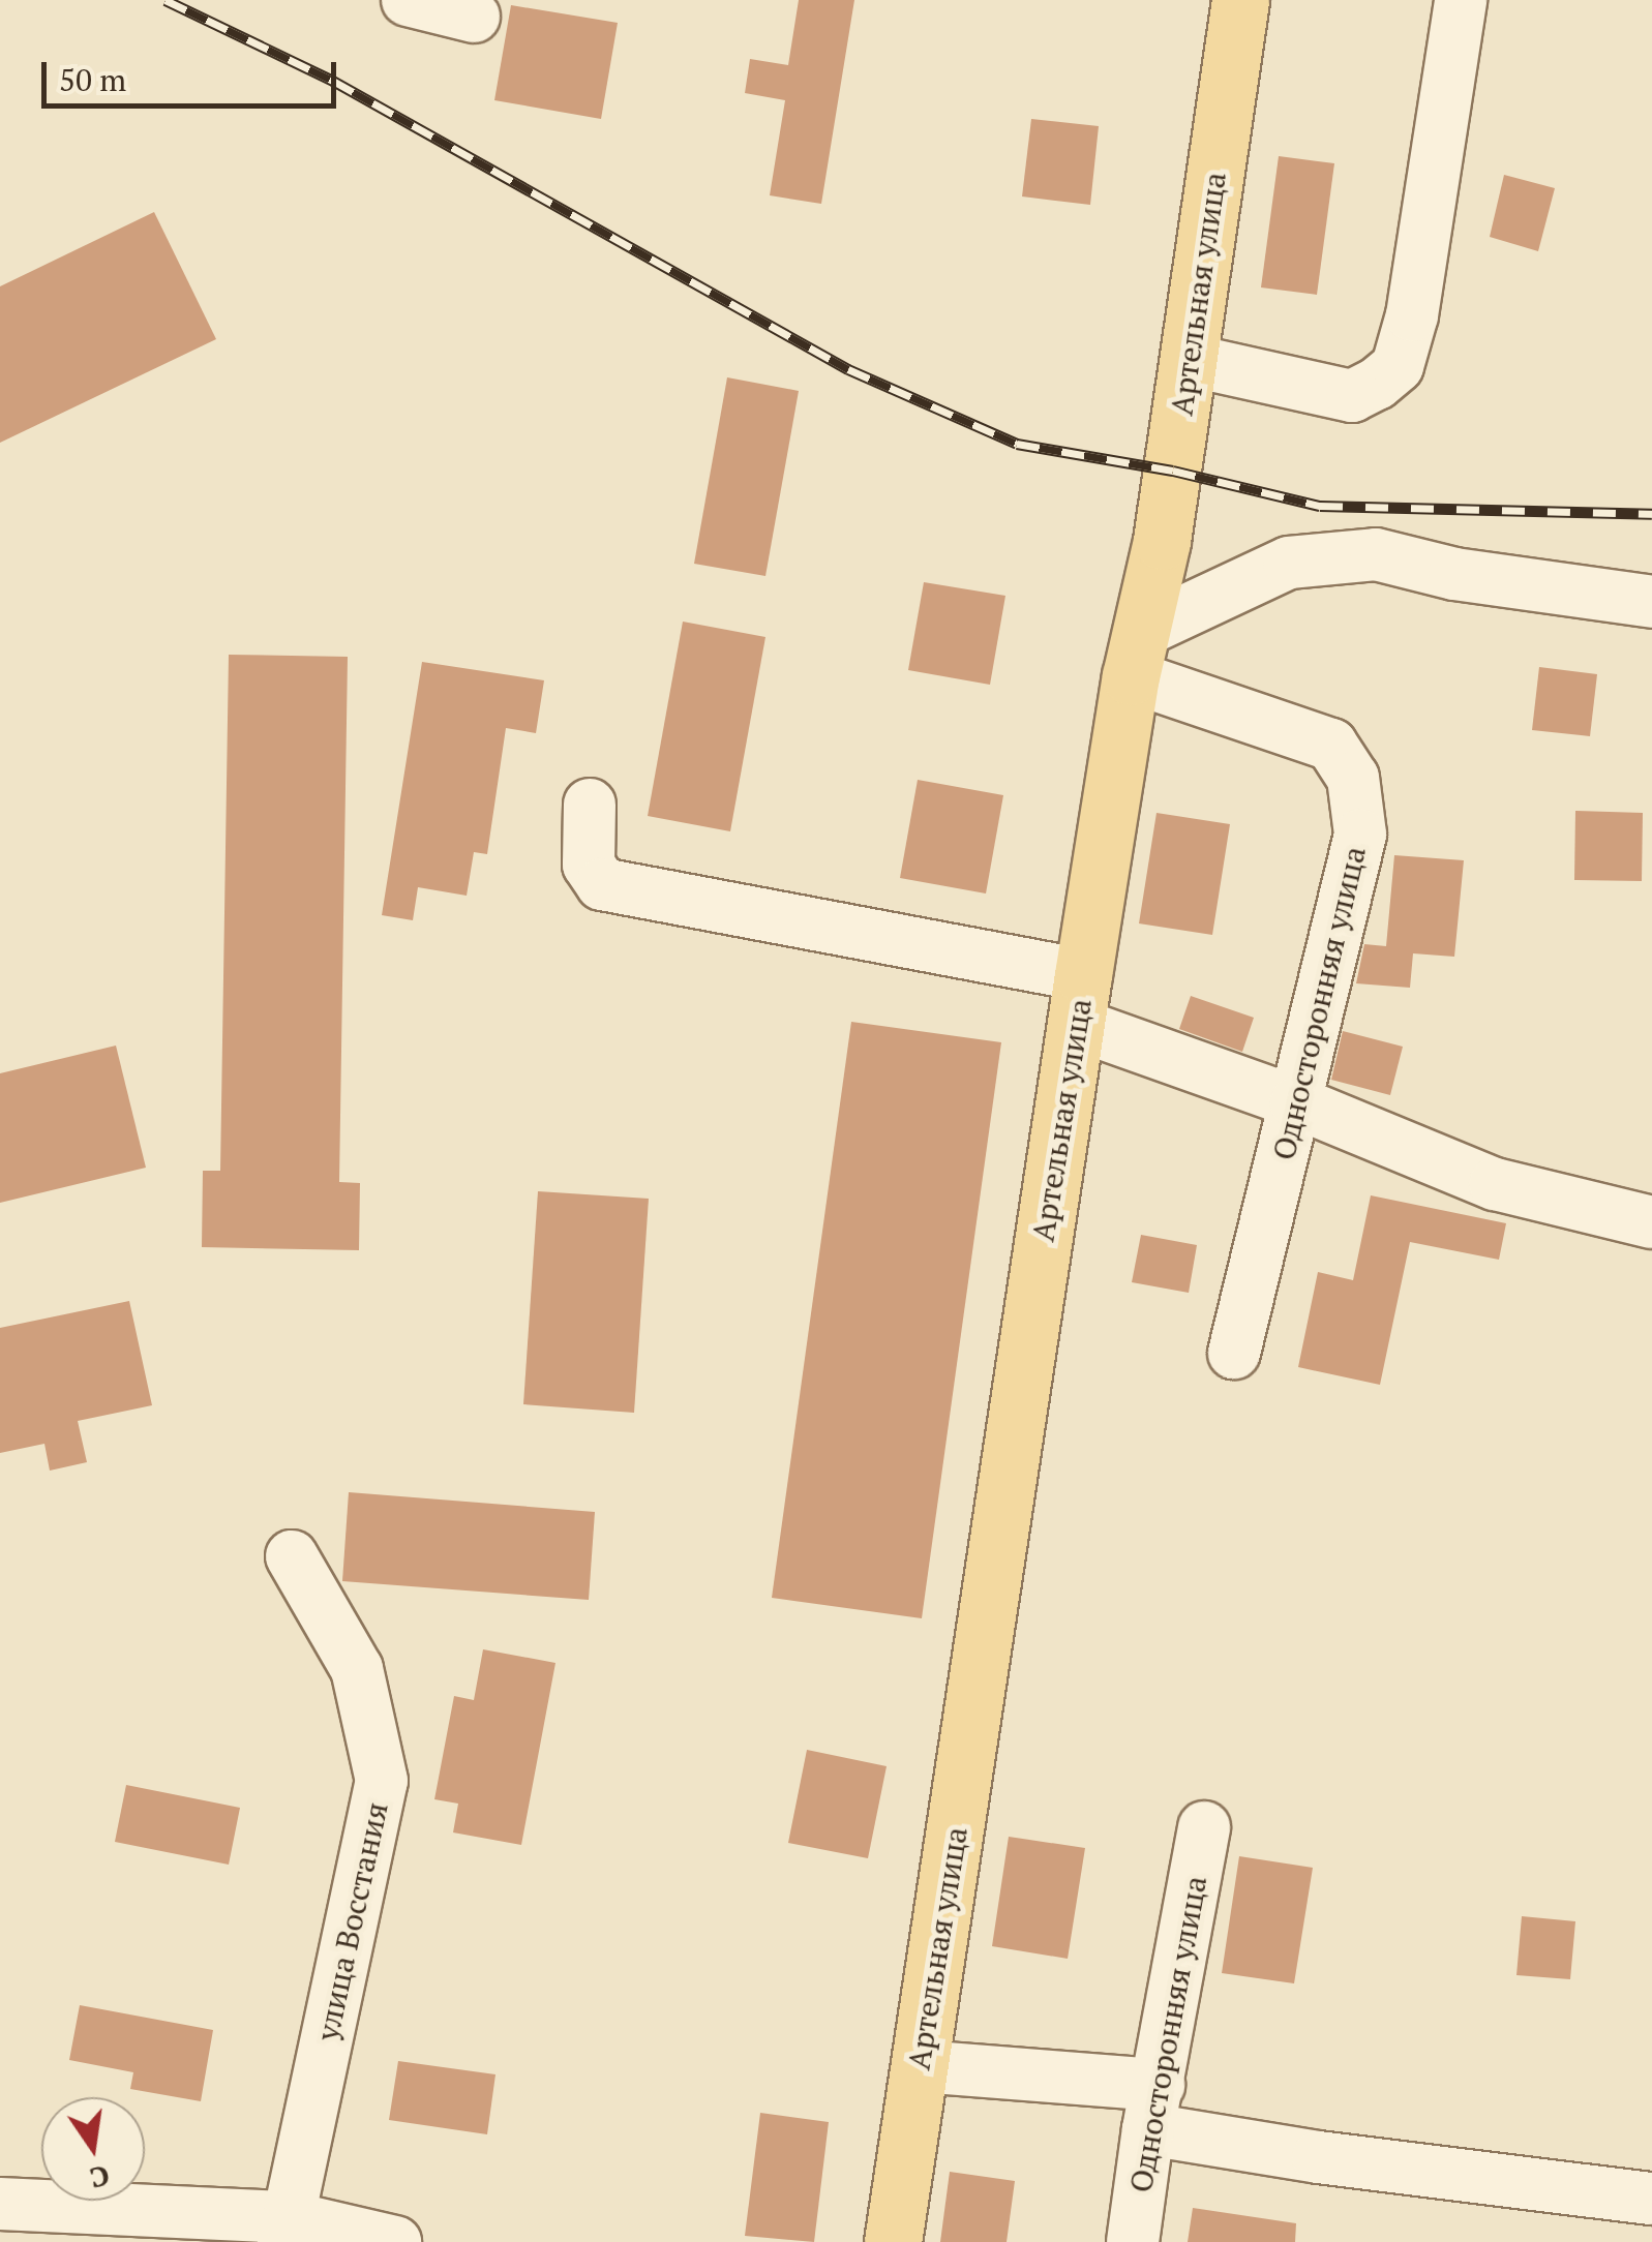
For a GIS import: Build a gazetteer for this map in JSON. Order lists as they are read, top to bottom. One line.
{"streets":{"main road":["Артельная улица"],"street":["Односторонняя улица","улица Восстания"]},"crossings":[["Артельная улица","Односторонняя улица"]],"scale_bar":"50 m","north":"bottom"}
